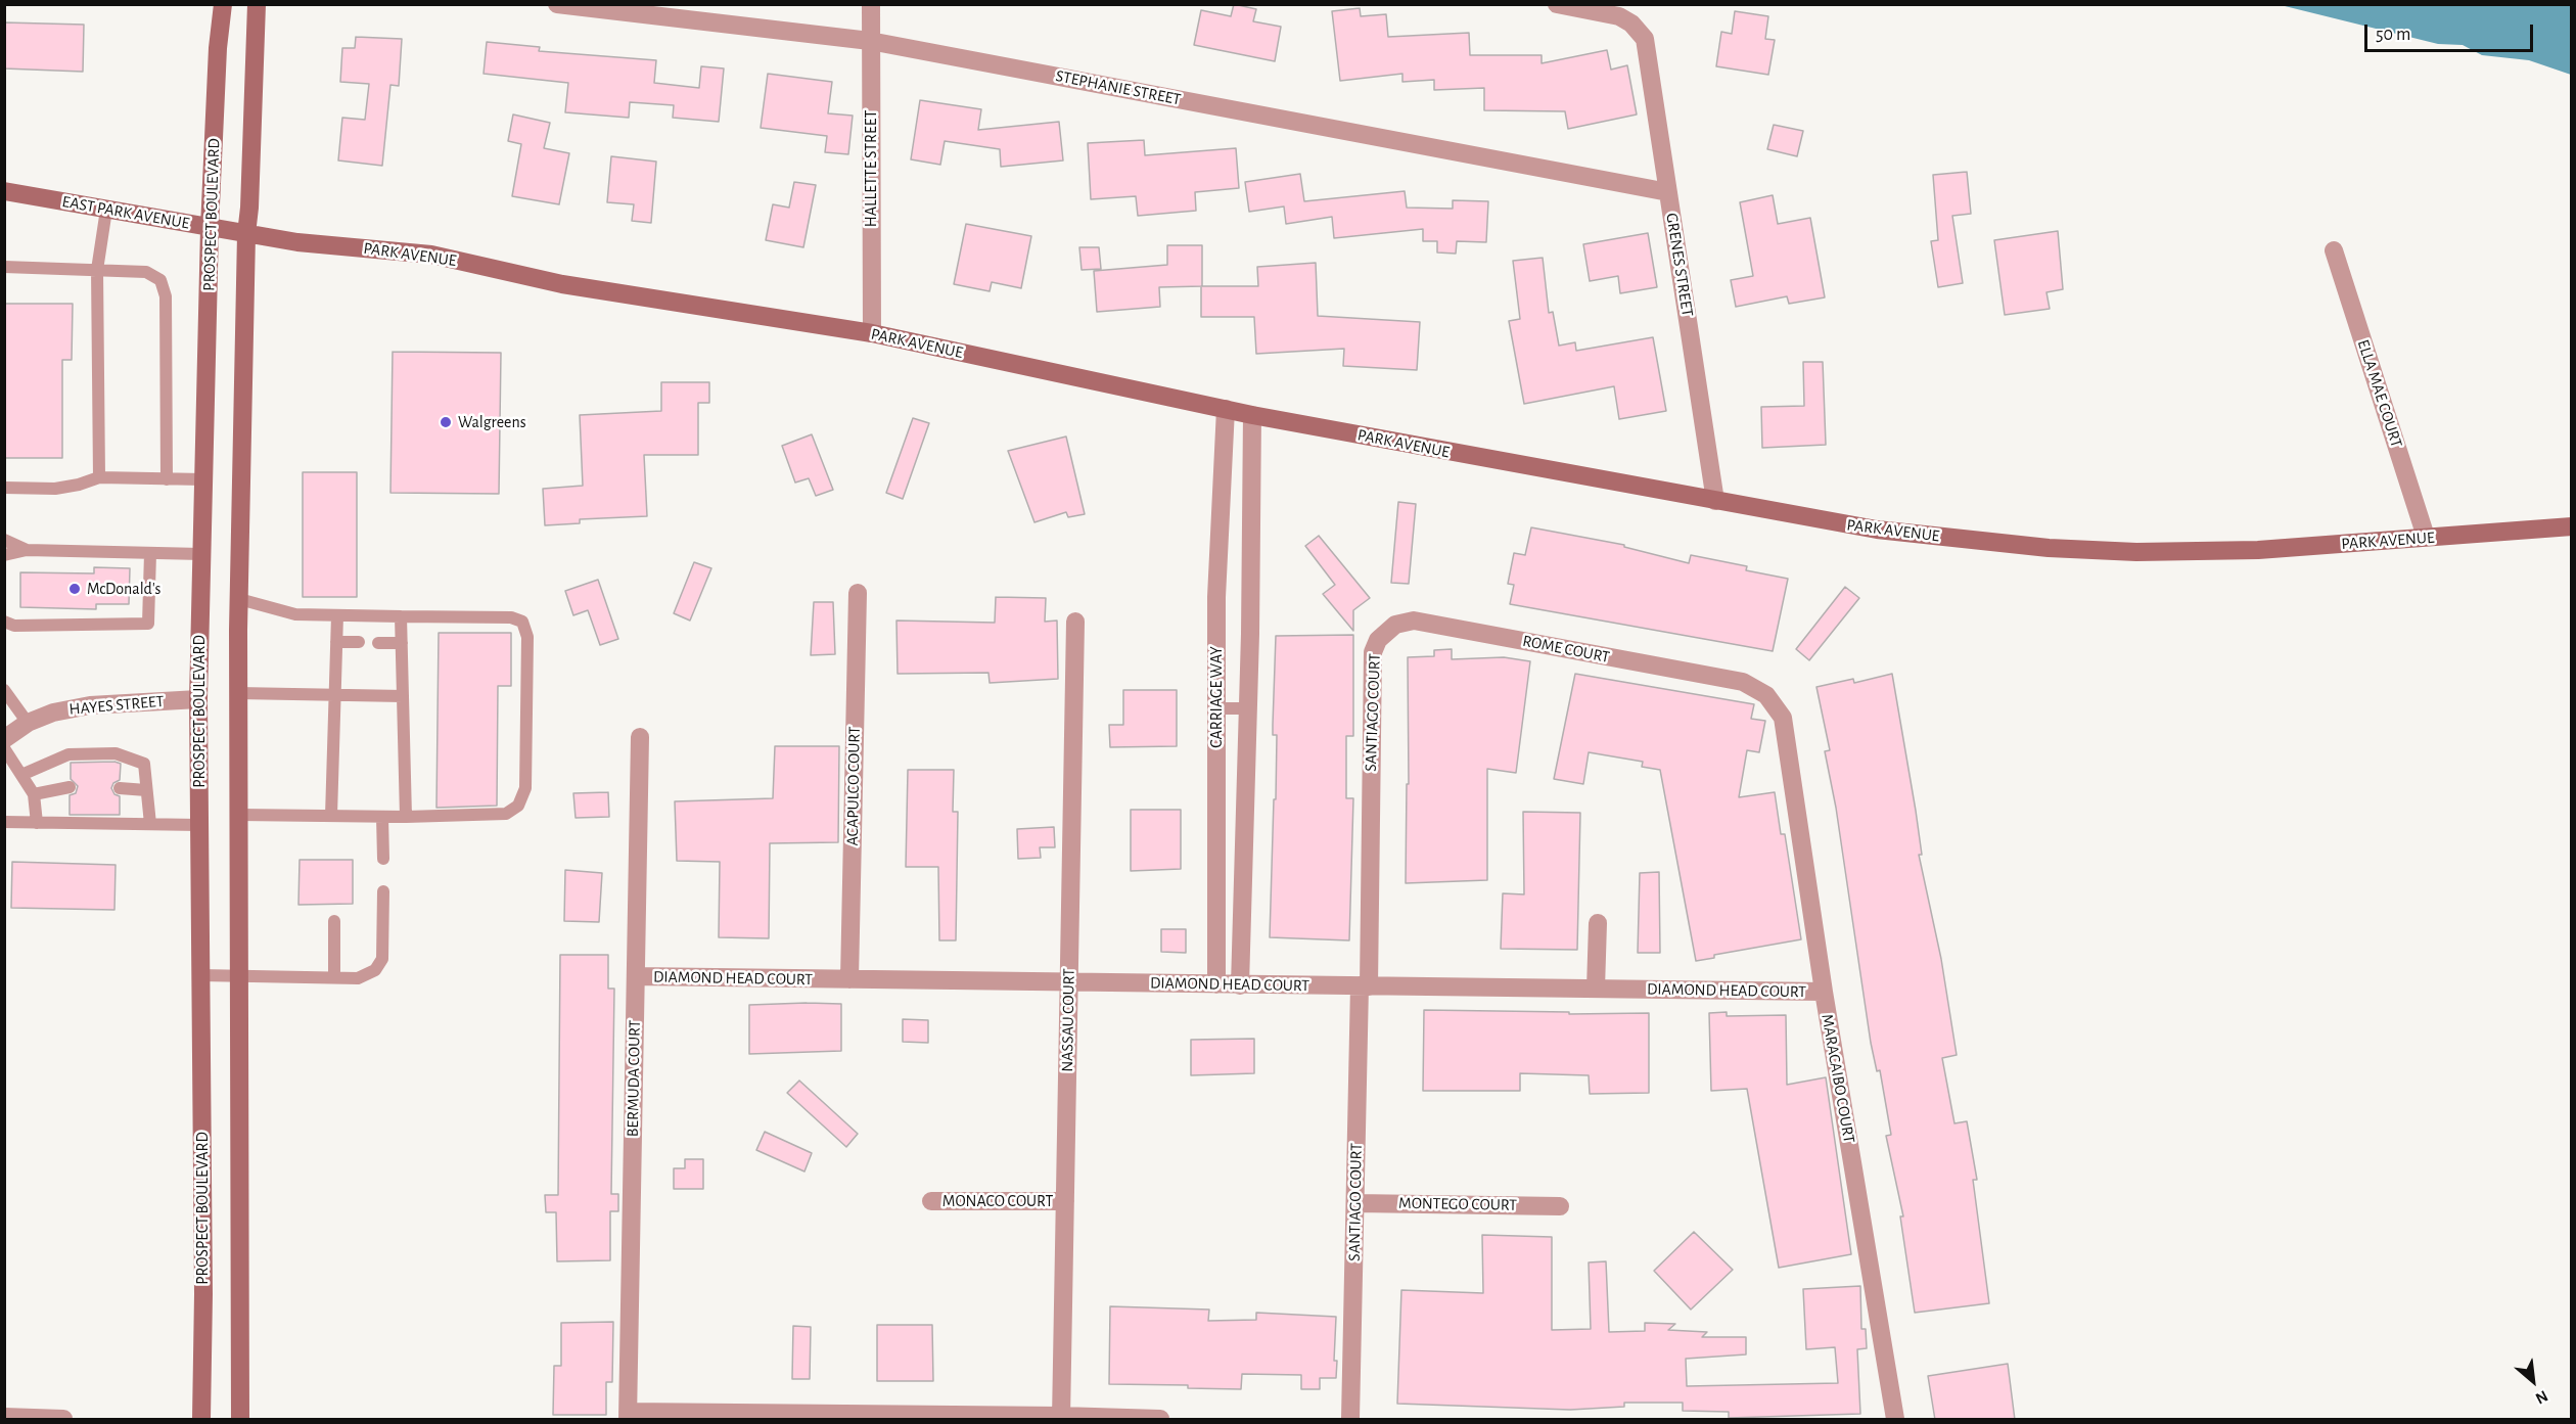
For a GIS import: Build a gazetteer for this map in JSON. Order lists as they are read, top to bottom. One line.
{"streets":{"main road":["EAST PARK AVENUE","PROSPECT BOULEVARD","PARK AVENUE"],"street":["STEPHANIE STREET","HALLETTE STREET","GRENES STREET","ELLA MAE COURT","ROME COURT","CARRIAGE WAY","HAYES STREET","SANTIAGO COURT","ACAPULCO COURT","DIAMOND HEAD COURT","NASSAU COURT","BERMUDA COURT","MARACAIBO COURT","MONACO COURT","MONTEGO COURT"]},"crossings":[["STEPHANIE STREET","HALLETTE STREET"],["STEPHANIE STREET","GRENES STREET"],["HALLETTE STREET","PARK AVENUE"],["EAST PARK AVENUE","PROSPECT BOULEVARD"],["EAST PARK AVENUE","PARK AVENUE"],["PROSPECT BOULEVARD","HAYES STREET"],["PARK AVENUE","GRENES STREET"],["PARK AVENUE","ELLA MAE COURT"],["PARK AVENUE","CARRIAGE WAY"],["ROME COURT","SANTIAGO COURT"],["ROME COURT","MARACAIBO COURT"],["CARRIAGE WAY","DIAMOND HEAD COURT"],["SANTIAGO COURT","DIAMOND HEAD COURT"],["SANTIAGO COURT","MONTEGO COURT"],["ACAPULCO COURT","DIAMOND HEAD COURT"],["DIAMOND HEAD COURT","NASSAU COURT"],["DIAMOND HEAD COURT","BERMUDA COURT"],["DIAMOND HEAD COURT","MARACAIBO COURT"],["NASSAU COURT","MONACO COURT"]],"places":["Walgreens","McDonald's"],"scale_bar":"50 m","north":"bottom right"}
